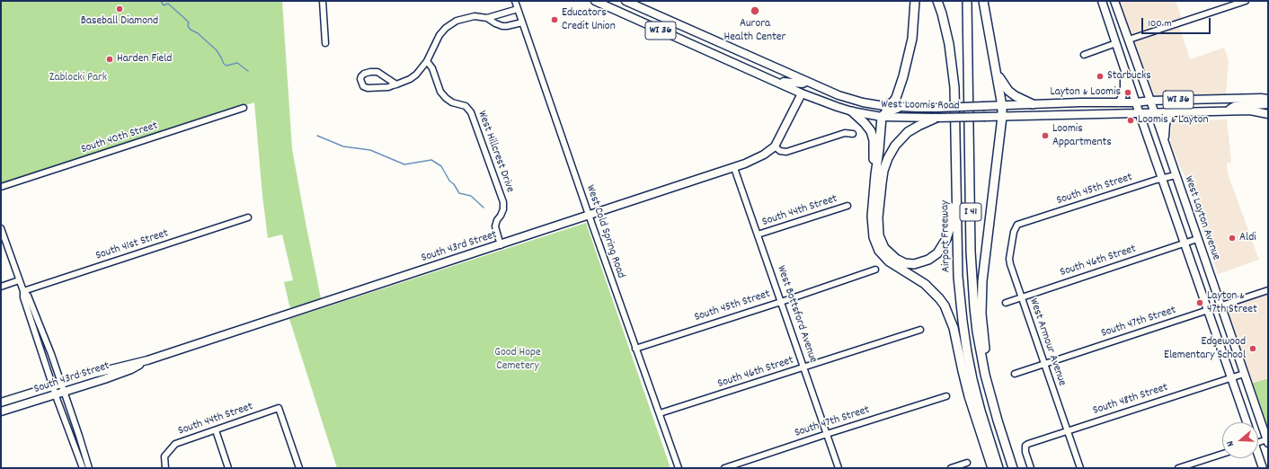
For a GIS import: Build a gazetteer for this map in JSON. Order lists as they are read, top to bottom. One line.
{"streets":{"highway":["I 41","Airport Freeway"],"main road":["WI 36","West Loomis Road","West Layton Avenue","South 43rd Street"],"street":["South 40th Street","West Hillcrest Drive","South 45th Street","South 44th Street","West Cold Spring Road","South 41st Street","South 46th Street","West Bottsford Avenue","South 47th Street","West Armour Avenue","South 48th Street"]},"crossings":[["West Loomis Road","West Layton Avenue"],["West Loomis Road","South 43rd Street"],["West Hillcrest Drive","South 43rd Street"],["South 45th Street","West Layton Avenue"],["South 45th Street","West Cold Spring Road"],["South 45th Street","West Bottsford Avenue"],["South 45th Street","West Armour Avenue"],["South 44th Street","West Bottsford Avenue"],["West Layton Avenue","South 46th Street"],["West Layton Avenue","South 47th Street"],["West Layton Avenue","South 48th Street"],["West Cold Spring Road","South 43rd Street"],["West Cold Spring Road","South 46th Street"],["South 43rd Street","West Bottsford Avenue"],["South 46th Street","West Bottsford Avenue"],["South 46th Street","West Armour Avenue"],["West Bottsford Avenue","South 47th Street"],["South 47th Street","West Armour Avenue"],["West Armour Avenue","South 48th Street"]],"parks":["Zablocki Park","Good Hope Cemetery"],"places":["Baseball Diamond","Aurora Health Center","Educators Credit Union","Harden Field","Starbucks","Layton & Loomis","Loomis & Layton","Loomis Appartments","Aldi","Layton & 47th Street","Edgewood Elementary School"],"scale_bar":"100 m","north":"left"}
